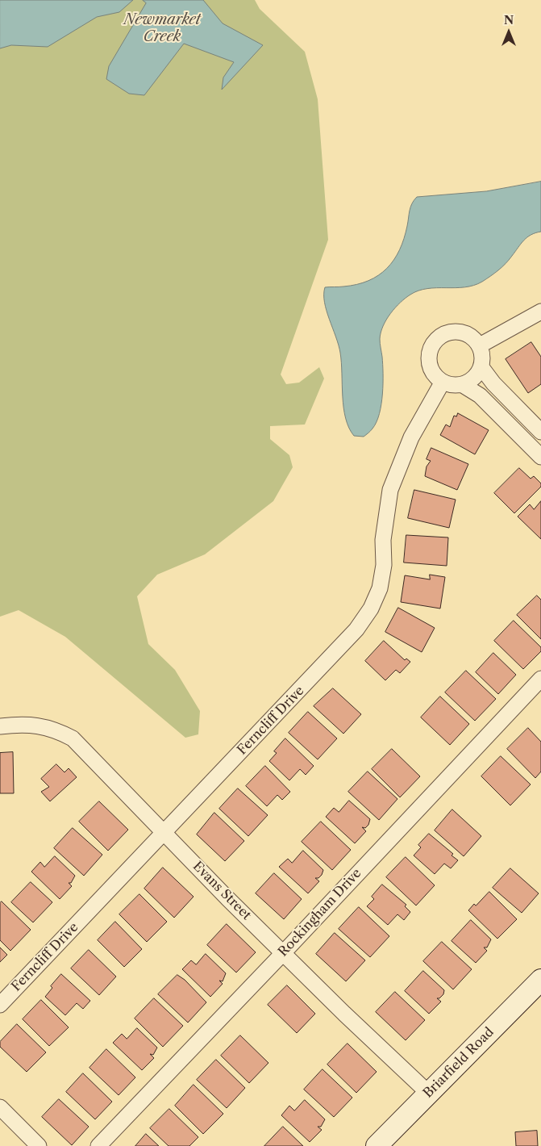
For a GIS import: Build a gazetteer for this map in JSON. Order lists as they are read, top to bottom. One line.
{"streets":{"main road":["Briarfield Road"],"street":["Ferncliff Drive","Evans Street","Rockingham Drive"]},"crossings":[["Ferncliff Drive","Evans Street"],["Evans Street","Rockingham Drive"],["Evans Street","Briarfield Road"]],"water":["Newmarket Creek"],"north":"top"}
